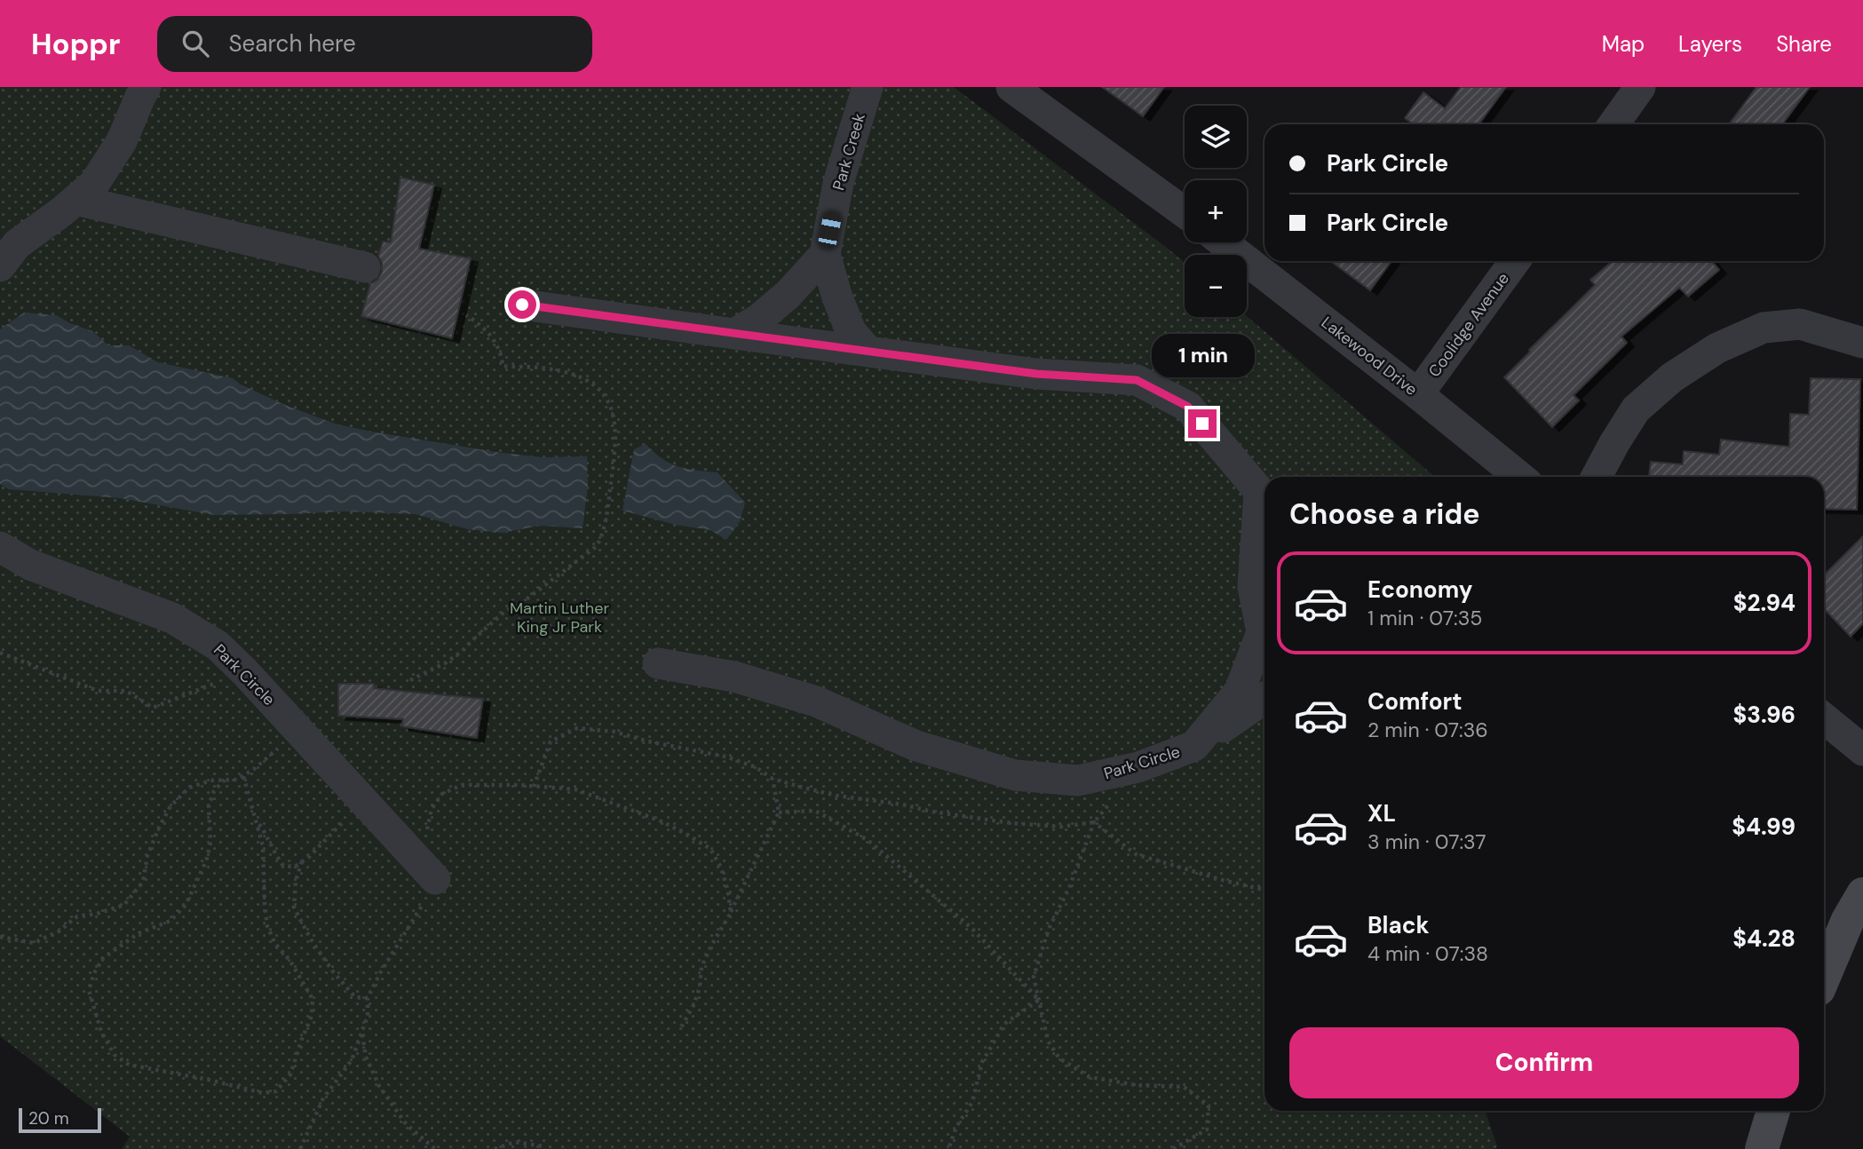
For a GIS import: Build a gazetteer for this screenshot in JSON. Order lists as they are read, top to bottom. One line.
{"streets":{"street":["Park Creek","Coolidge Avenue","Lakewood Drive","Park Circle"]},"crossings":[["Coolidge Avenue","Lakewood Drive"]],"parks":["Martin Luther King Jr Park"],"scale_bar":"20 m","page":{"header":"Hoppr","search":"Search here","nav":["Map","Layers","Share"],"map_buttons":["+","−"],"banner":["Park Circle","Park Circle"],"bubble":"1 min","heading":"Choose a ride","list":[{"name":"Economy","note":"1 min · 07:35","value":"$2.94"},{"name":"Comfort","note":"2 min · 07:36","value":"$3.96"},{"name":"XL","note":"3 min · 07:37","value":"$4.99"},{"name":"Black","note":"4 min · 07:38","value":"$4.28"}],"buttons":"Confirm","scale":"20 m"}}
